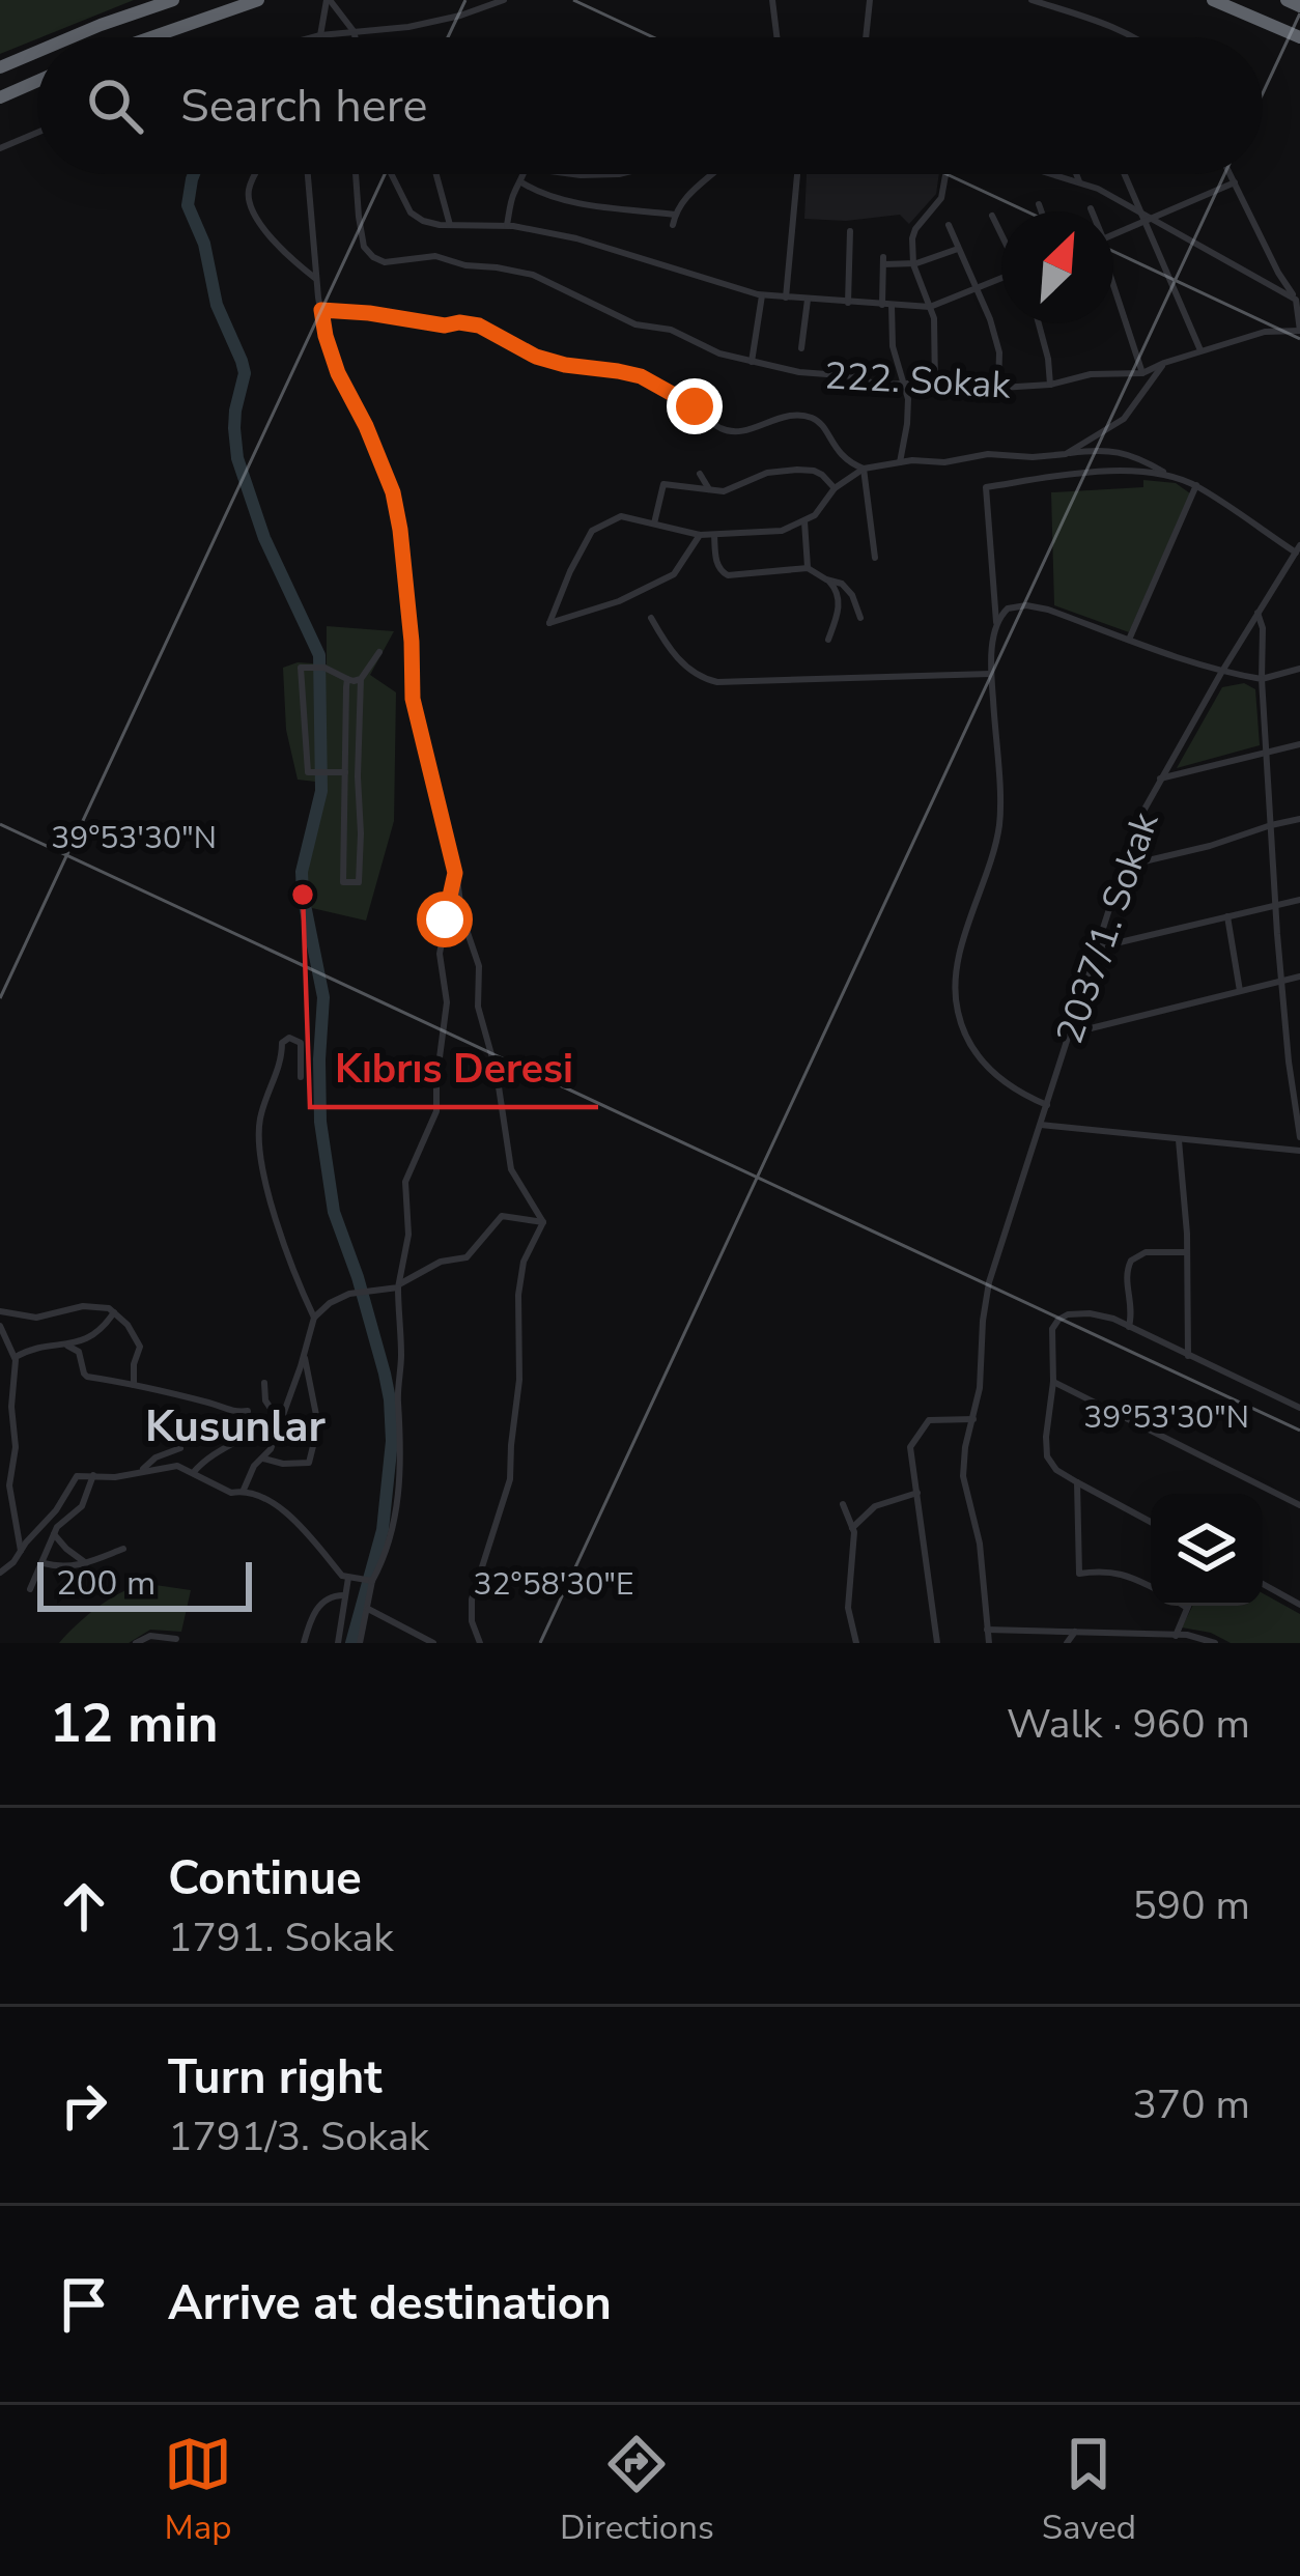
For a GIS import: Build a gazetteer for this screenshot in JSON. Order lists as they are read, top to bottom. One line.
{"streets":{"street":["222. Sokak","2037/1. Sokak"]},"districts":["Kusunlar"],"places":["Kıbrıs Deresi"],"scale_bar":"200 m","north":"top right","page":{"search":"Search here","scale":"200 m","heading":["12 min","Walk · 960 m"],"list":[["Continue","1791. Sokak","590 m"],["Turn right","1791/3. Sokak","370 m"],"Arrive at destination"],"nav":["Map","Directions","Saved"]},"coordinates":["39°53'30\"N","32°58'30\"E"]}
